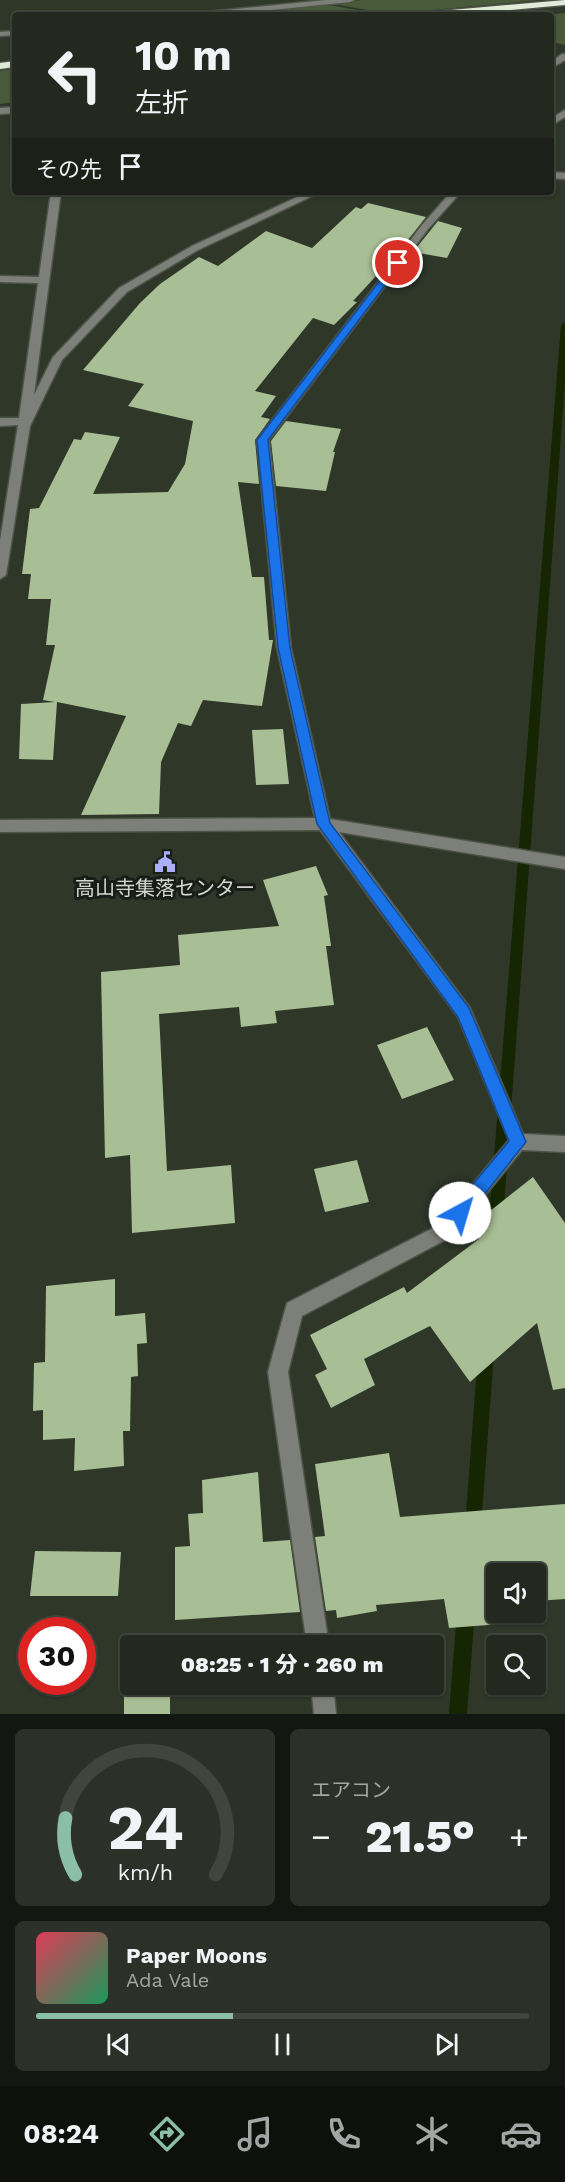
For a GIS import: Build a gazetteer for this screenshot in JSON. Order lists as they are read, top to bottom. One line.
{"places":{"public building":["高山寺集落センター"]},"page":{"turn":["10 m","左折"],"then":"その先","limit":"30","trip":"08:25 · 1 分 · 260 m","tile":"エアコン","heat":["−","21.5°","+"],"song":["Paper Moons","Ada Vale"],"tabs":"08:24","gauge":["24","km/h"]}}
